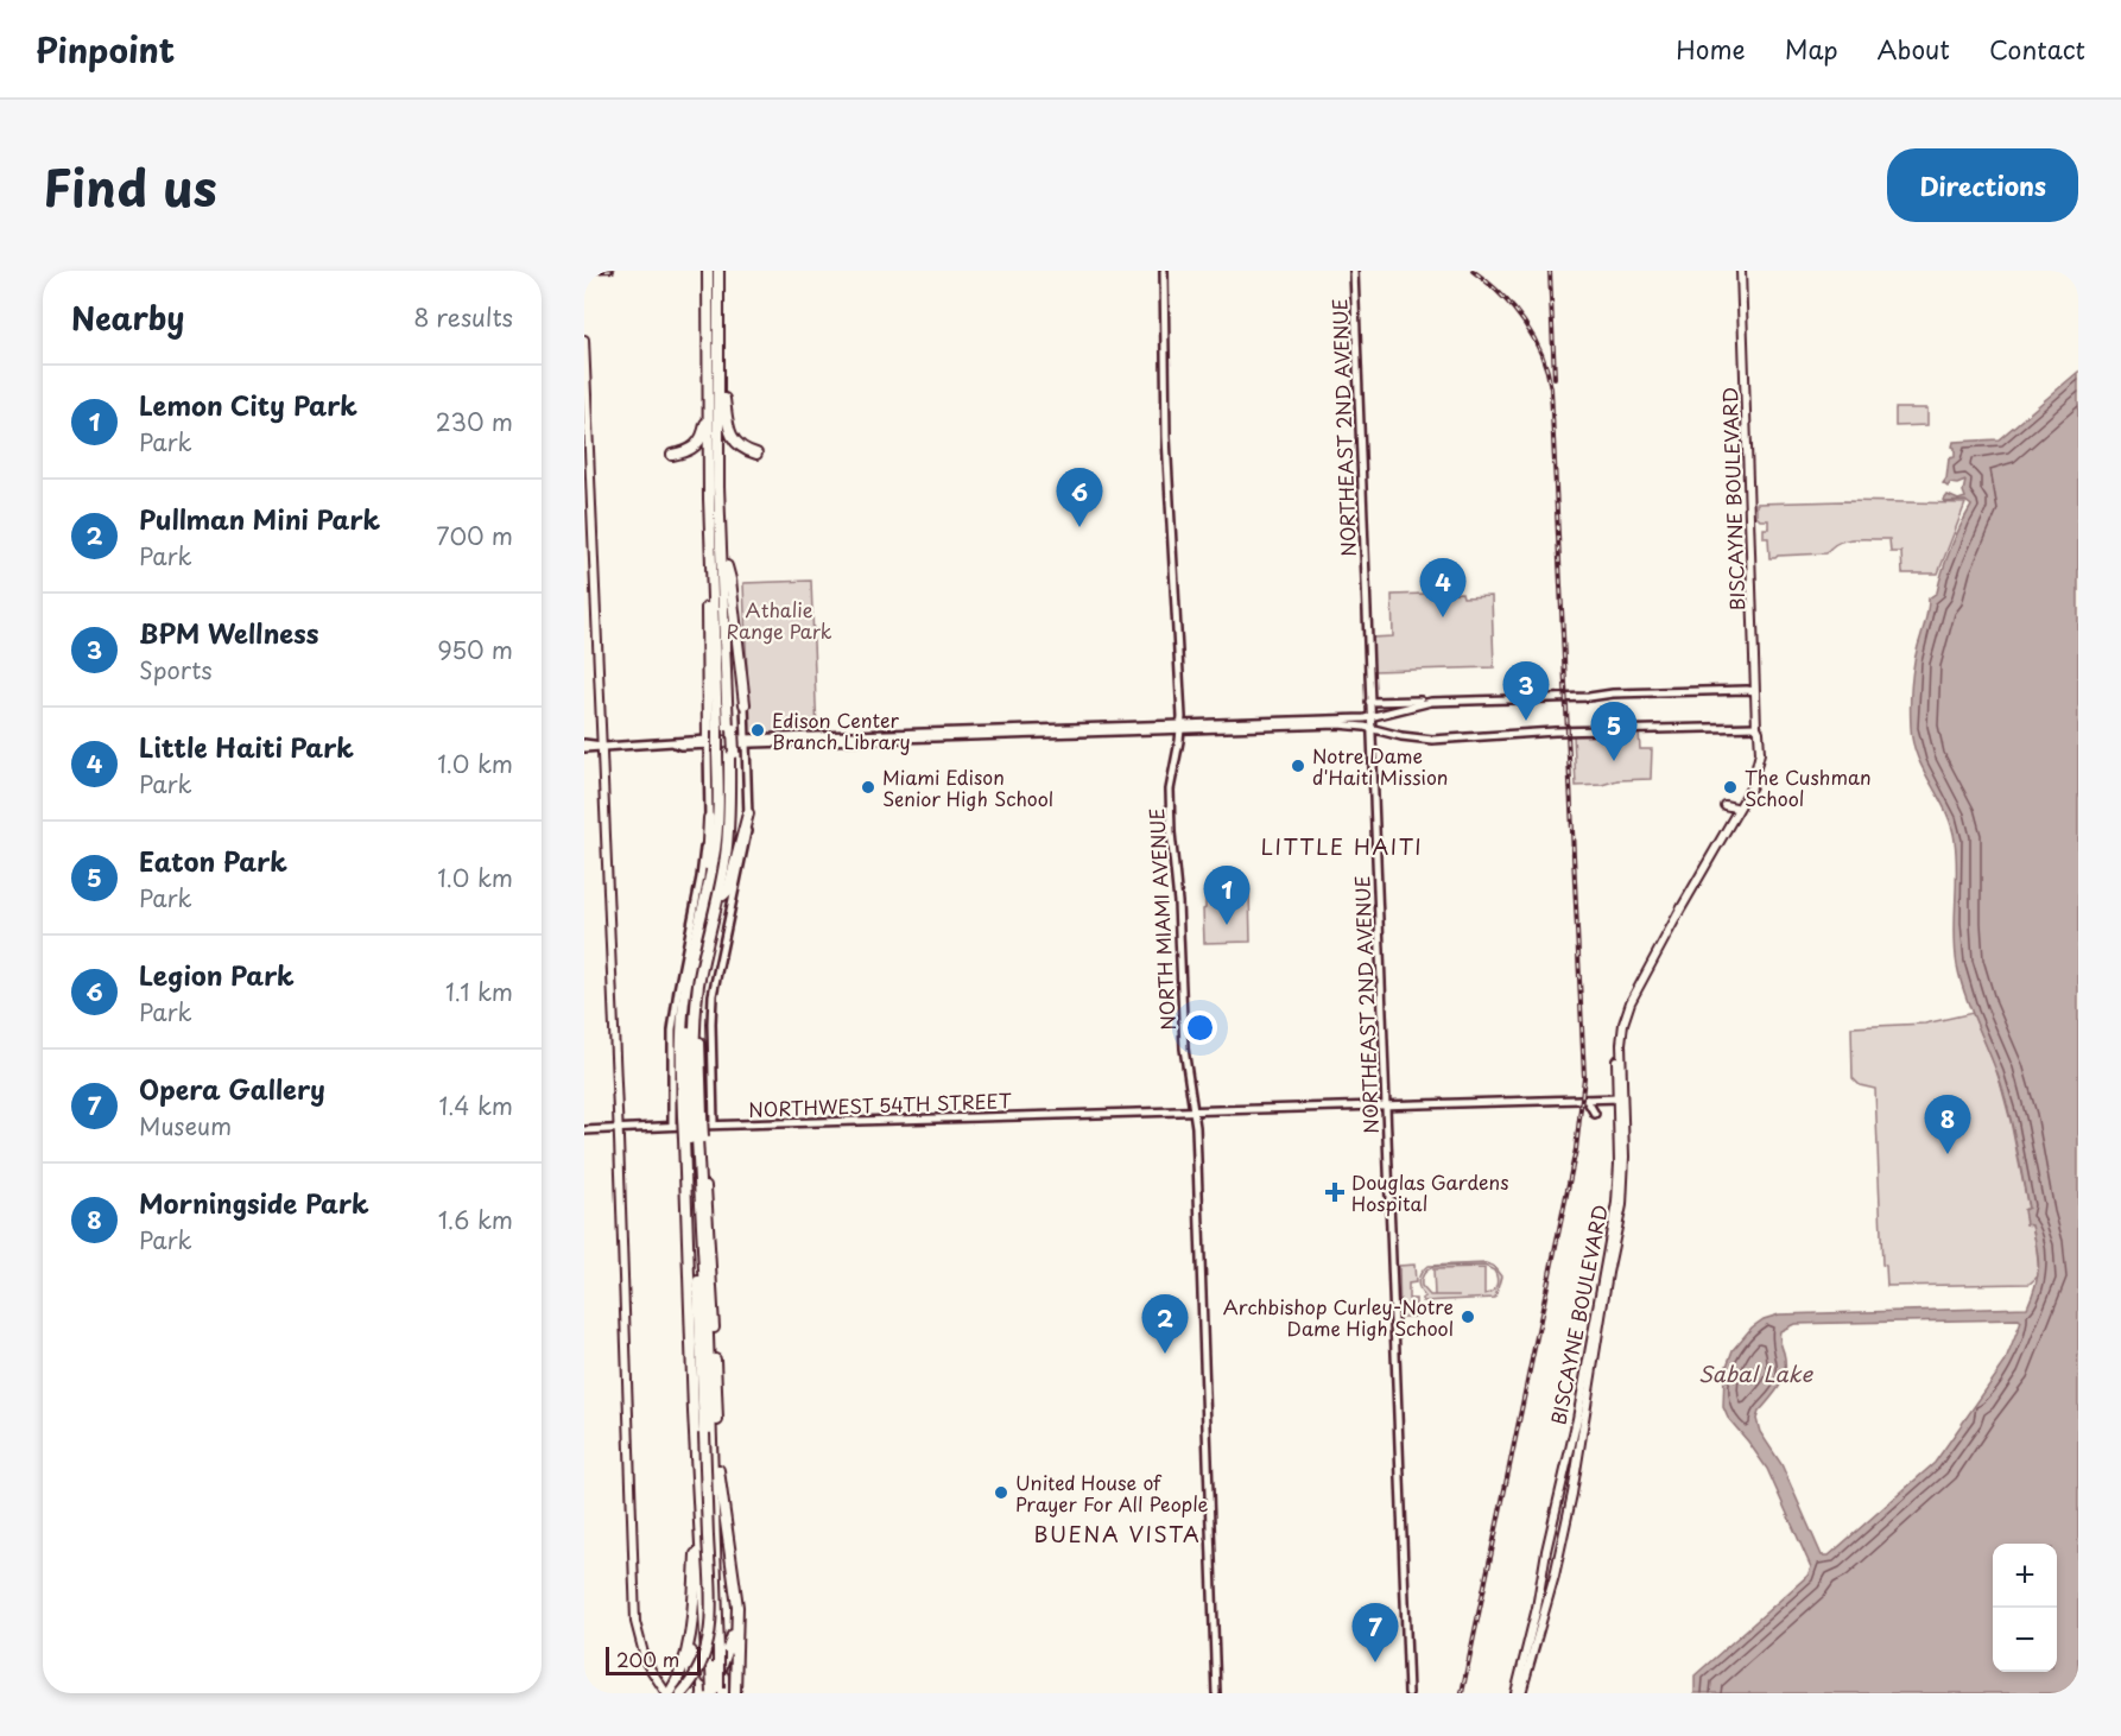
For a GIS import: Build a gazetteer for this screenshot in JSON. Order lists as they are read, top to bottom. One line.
{"streets":{"main road":["NORTHEAST 2ND AVENUE","BISCAYNE BOULEVARD","NORTH MIAMI AVENUE","NORTHWEST 54TH STREET"]},"crossings":[["NORTHEAST 2ND AVENUE","NORTHWEST 54TH STREET"],["BISCAYNE BOULEVARD","NORTHWEST 54TH STREET"],["NORTH MIAMI AVENUE","NORTHWEST 54TH STREET"]],"districts":["LITTLE HAITI","BUENA VISTA"],"water":["Sabal Lake"],"parks":["Athalie Range Park"],"places":{"other":["Edison Center Branch Library","Notre Dame d'Haiti Mission","Miami Edison Senior High School","The Cushman School","Archbishop Curley-Notre Dame High School","United House of Prayer For All People"],"health":["Douglas Gardens Hospital"]},"scale_bar":"200 m","page":{"header":"Pinpoint","nav":["Home","Map","About","Contact"],"title":"Find us","buttons":"Directions","heading":["Nearby","8 results"],"list":[{"mark":"1","name":"Lemon City Park","note":"Park","value":"230 m"},{"mark":"2","name":"Pullman Mini Park","note":"Park","value":"700 m"},{"mark":"3","name":"BPM Wellness","note":"Sports","value":"950 m"},{"mark":"4","name":"Little Haiti Park","note":"Park","value":"1.0 km"},{"mark":"5","name":"Eaton Park","note":"Park","value":"1.0 km"},{"mark":"6","name":"Legion Park","note":"Park","value":"1.1 km"},{"mark":"7","name":"Opera Gallery","note":"Museum","value":"1.4 km"},{"mark":"8","name":"Morningside Park","note":"Park","value":"1.6 km"}],"pins":["6","4","3","5","1","8","2","7"],"map_buttons":["+","−"],"scale":"200 m"}}
